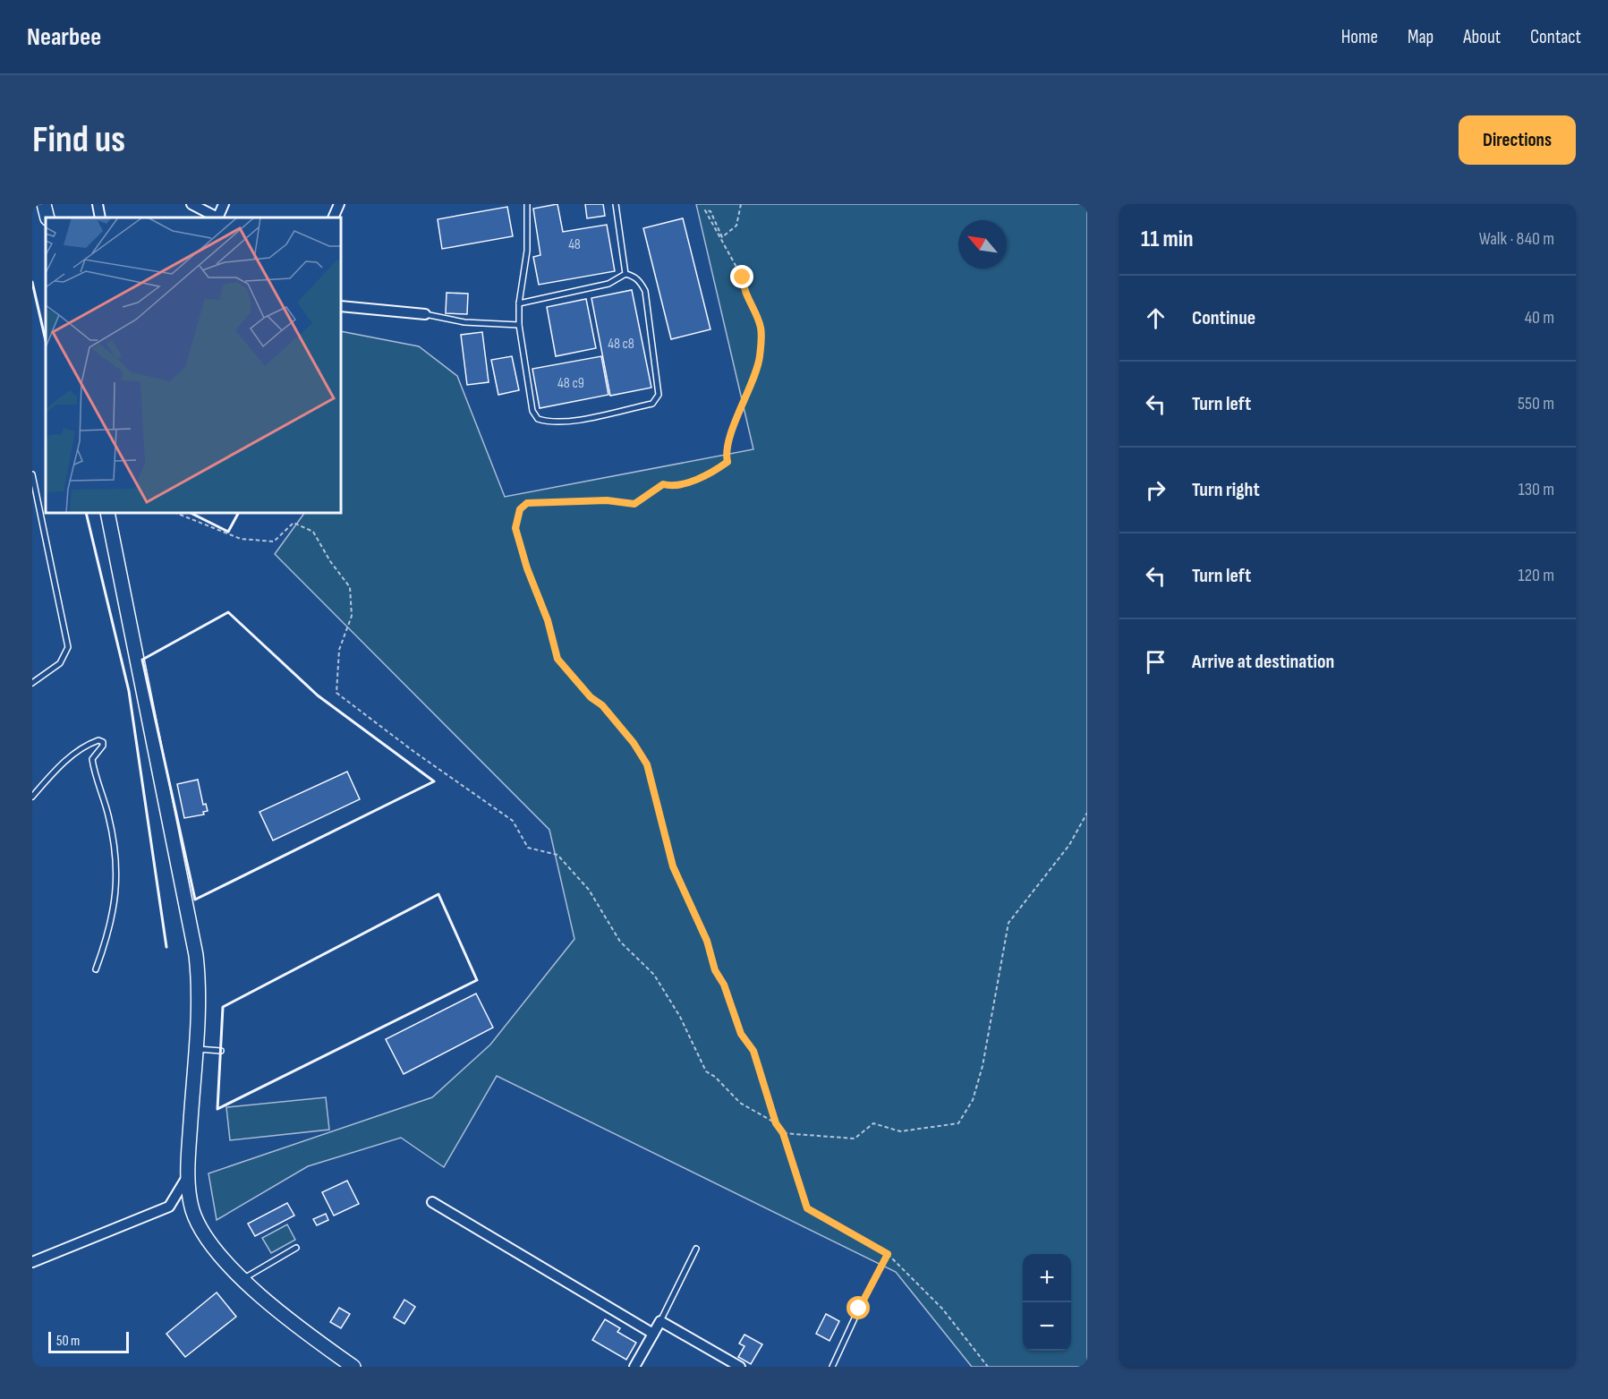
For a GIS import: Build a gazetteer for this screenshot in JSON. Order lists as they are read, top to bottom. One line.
{"house_numbers":["48","48 с8","48 с9"],"scale_bar":"50 m","north":"top left","page":{"header":"Nearbee","nav":["Home","Map","About","Contact"],"buttons":"Directions","title":"Find us","heading":["11 min","Walk · 840 m"],"list":[["Continue","40 m"],["Turn left","550 m"],["Turn right","130 m"],["Turn left","120 m"],"Arrive at destination"],"map_buttons":["+","−"],"scale":"50 m"}}
